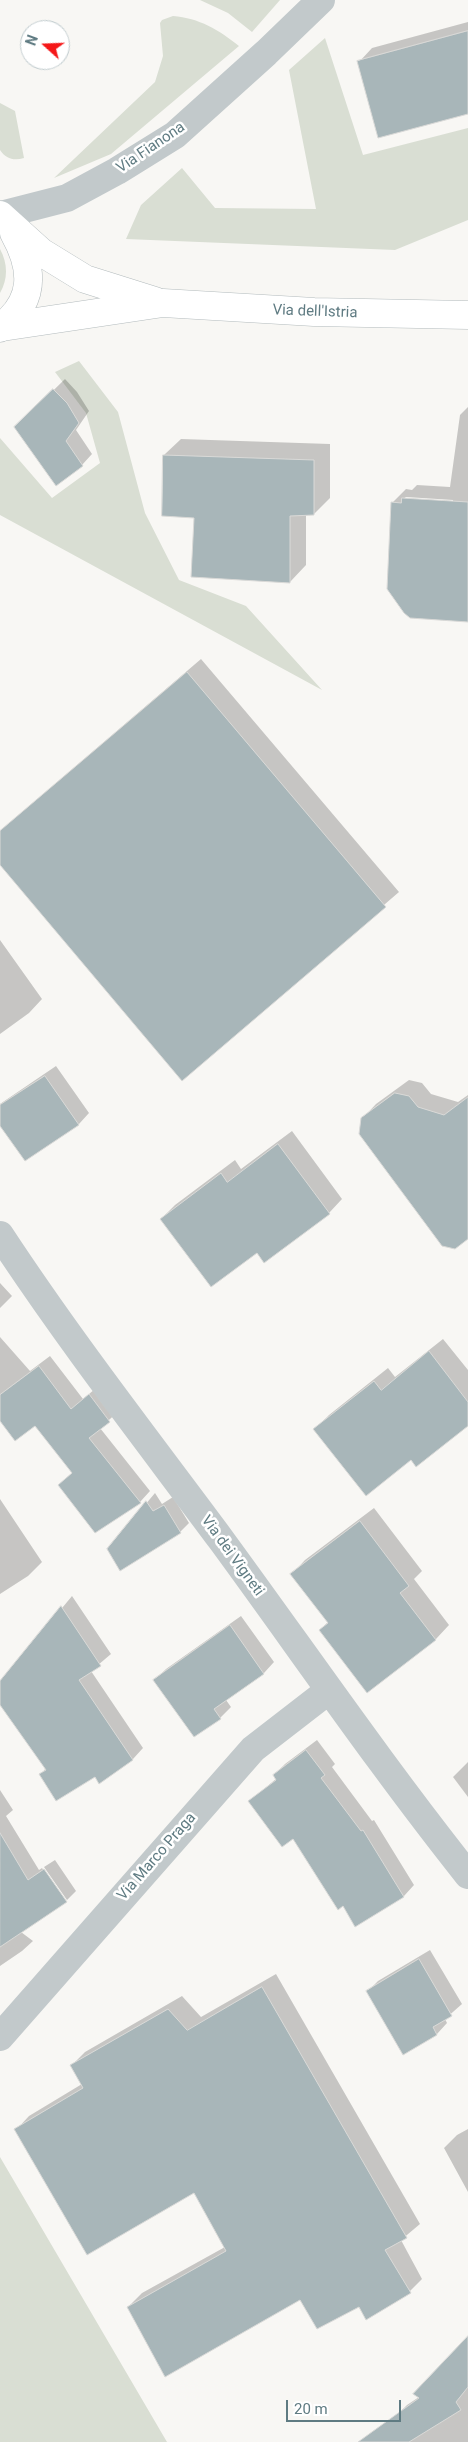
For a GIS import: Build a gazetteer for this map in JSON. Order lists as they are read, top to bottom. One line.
{"streets":{"main road":["Via dell'Istria"],"street":["Via Fianona","Via dei Vigneti","Via Marco Praga"]},"crossings":[["Via Fianona","Via dell'Istria"],["Via dei Vigneti","Via Marco Praga"]],"scale_bar":"20 m","north":"left"}
